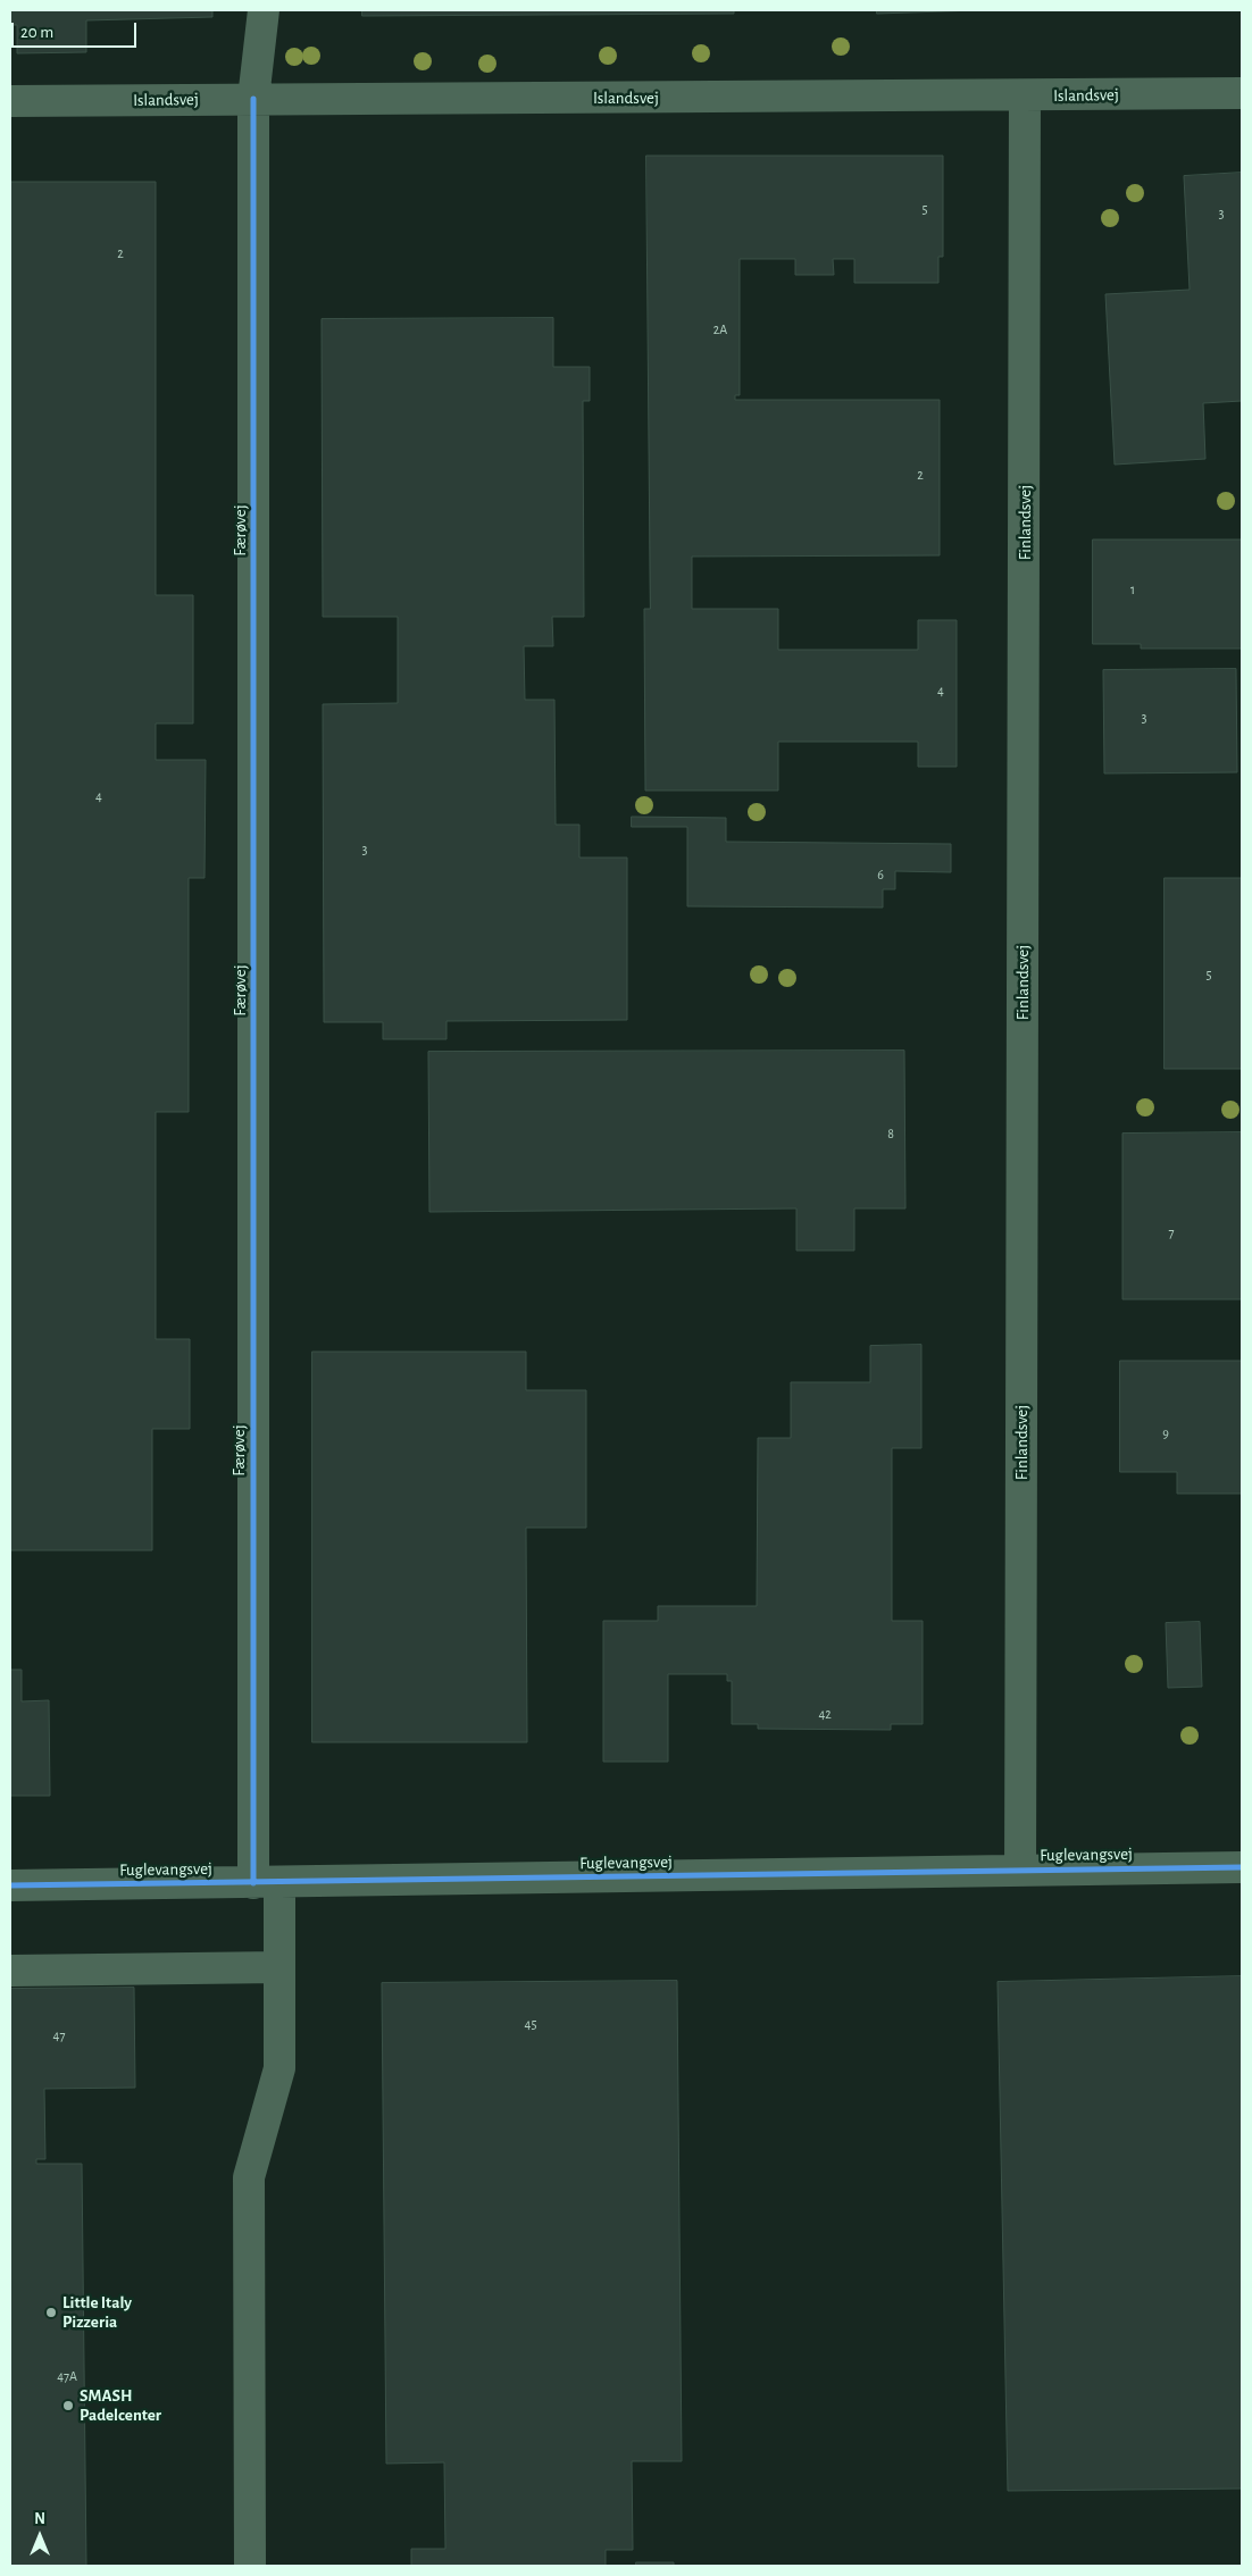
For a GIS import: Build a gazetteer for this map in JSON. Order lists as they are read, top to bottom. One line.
{"streets":{"street":["Islandsvej","Finlandsvej","Færøvej","Fuglevangsvej"]},"crossings":[["Islandsvej","Finlandsvej"],["Islandsvej","Færøvej"],["Finlandsvej","Fuglevangsvej"],["Færøvej","Fuglevangsvej"]],"places":["Little Italy Pizzeria","SMASH Padelcenter"],"house_numbers":["5","3","2","2A","2","1","4","3","4","3","6","5","8","7","9","42","45","47","47A"],"scale_bar":"20 m","north":"top"}
